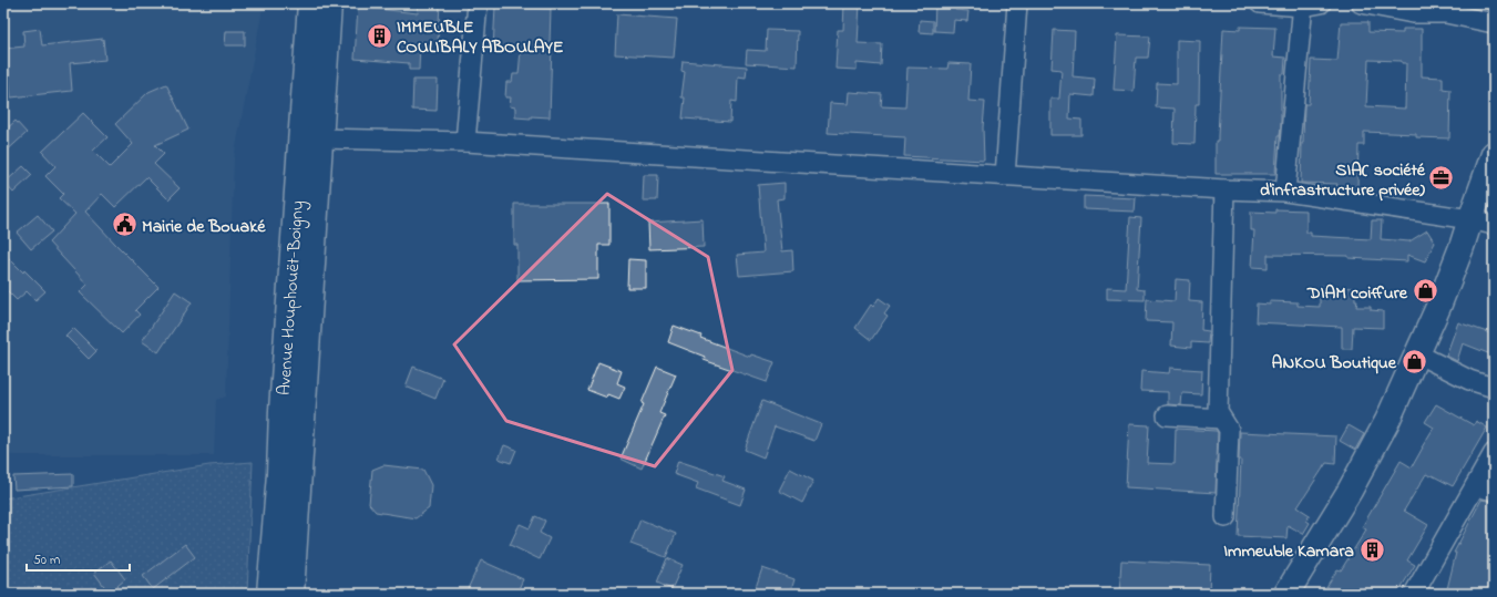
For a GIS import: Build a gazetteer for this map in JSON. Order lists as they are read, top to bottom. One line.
{"streets":{"main road":["Avenue Houphouët-Boigny"]},"places":{"building":["IMMEUBLE COULIBALY ABOULAYE","Immeuble Kamara"],"office":["SIA( société d'infrastructure privée)"],"public building":["Mairie de Bouaké"],"shop":["DIAM coiffure","ANKOU Boutique"]},"scale_bar":"50 m"}
